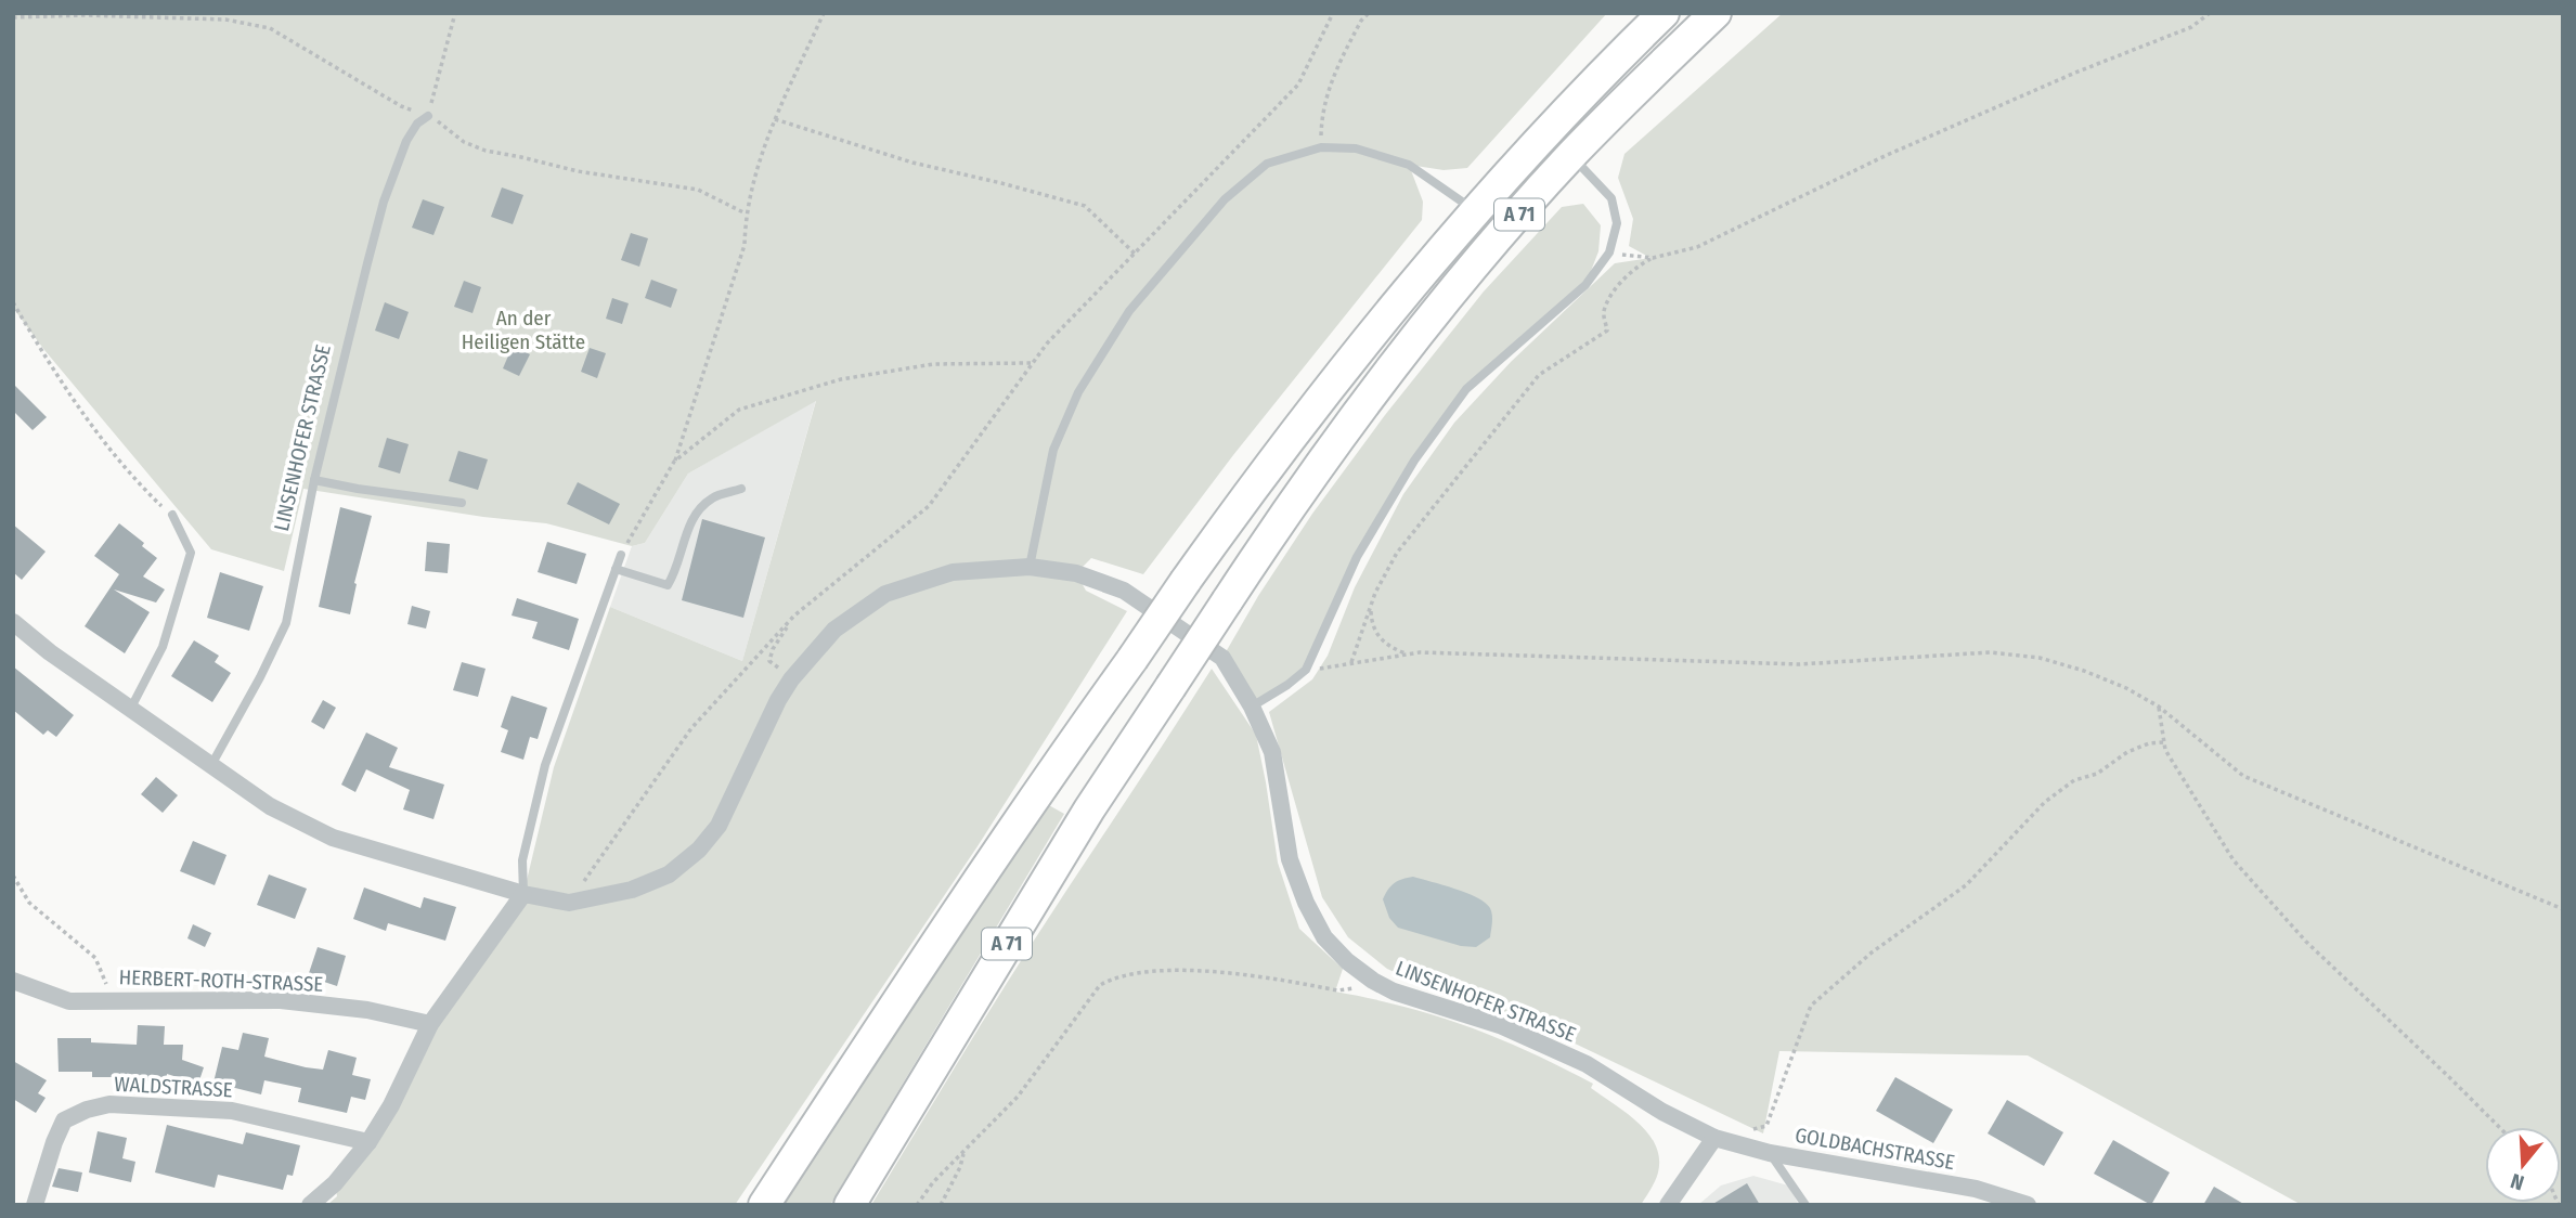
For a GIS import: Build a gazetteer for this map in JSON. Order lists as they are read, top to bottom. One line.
{"streets":{"highway":["A 71"],"street":["LINSENHOFER STRASSE","HERBERT-ROTH-STRASSE","WALDSTRASSE","GOLDBACHSTRASSE"]},"crossings":[["LINSENHOFER STRASSE","GOLDBACHSTRASSE"]],"parks":["An der Heiligen Stätte"],"north":"bottom"}
